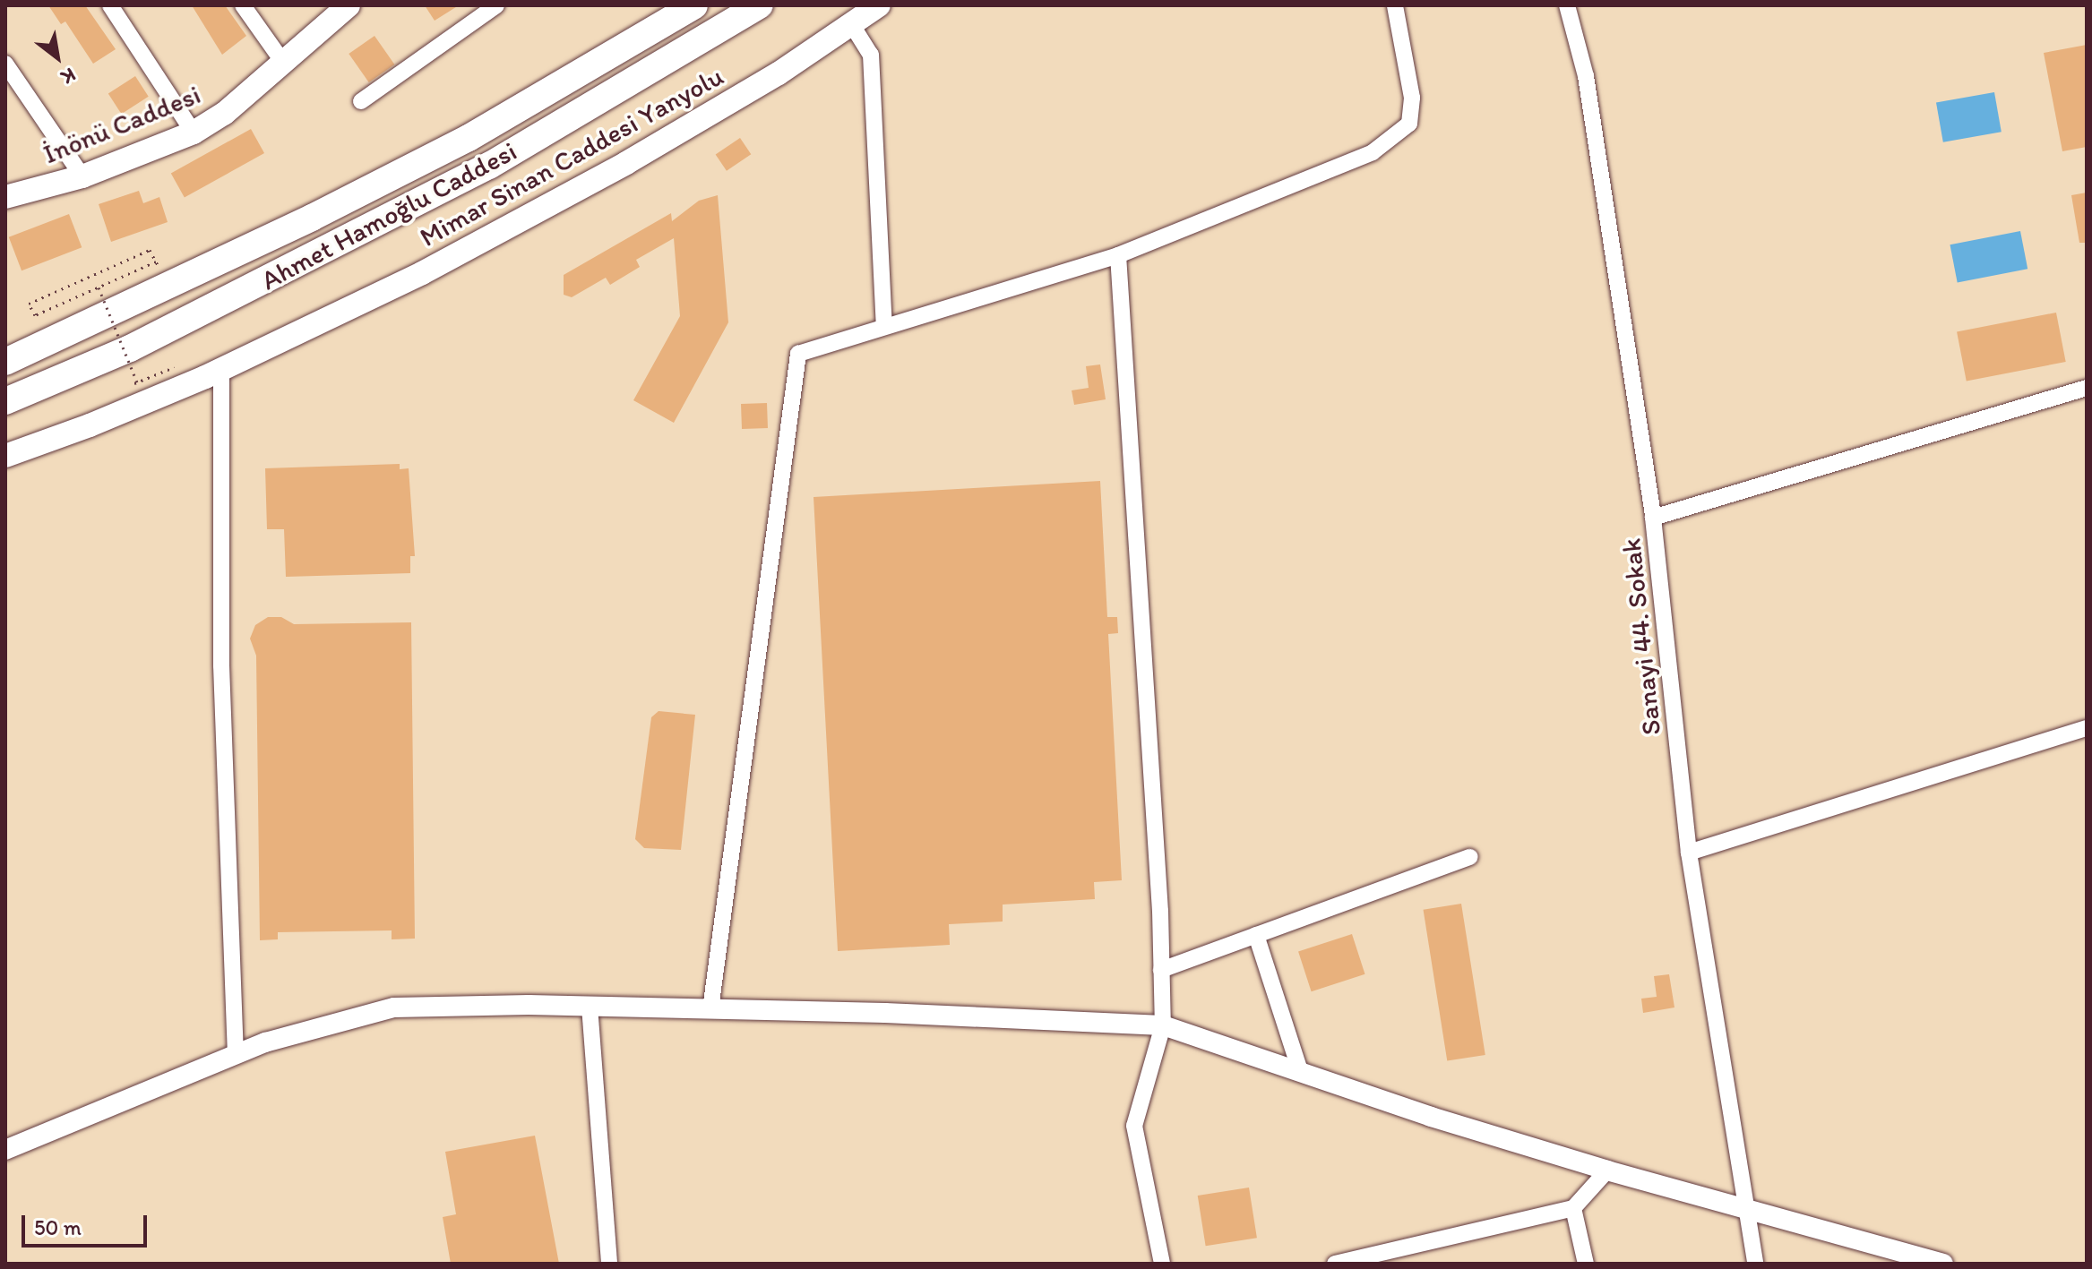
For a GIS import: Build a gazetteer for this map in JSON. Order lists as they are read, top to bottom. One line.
{"streets":{"highway":["Ahmet Hamoğlu Caddesi"],"main road":["İnönü Caddesi","Mimar Sinan Caddesi Yanyolu"],"street":["Sanayi 44. Sokak"]},"scale_bar":"50 m","north":"bottom right"}
